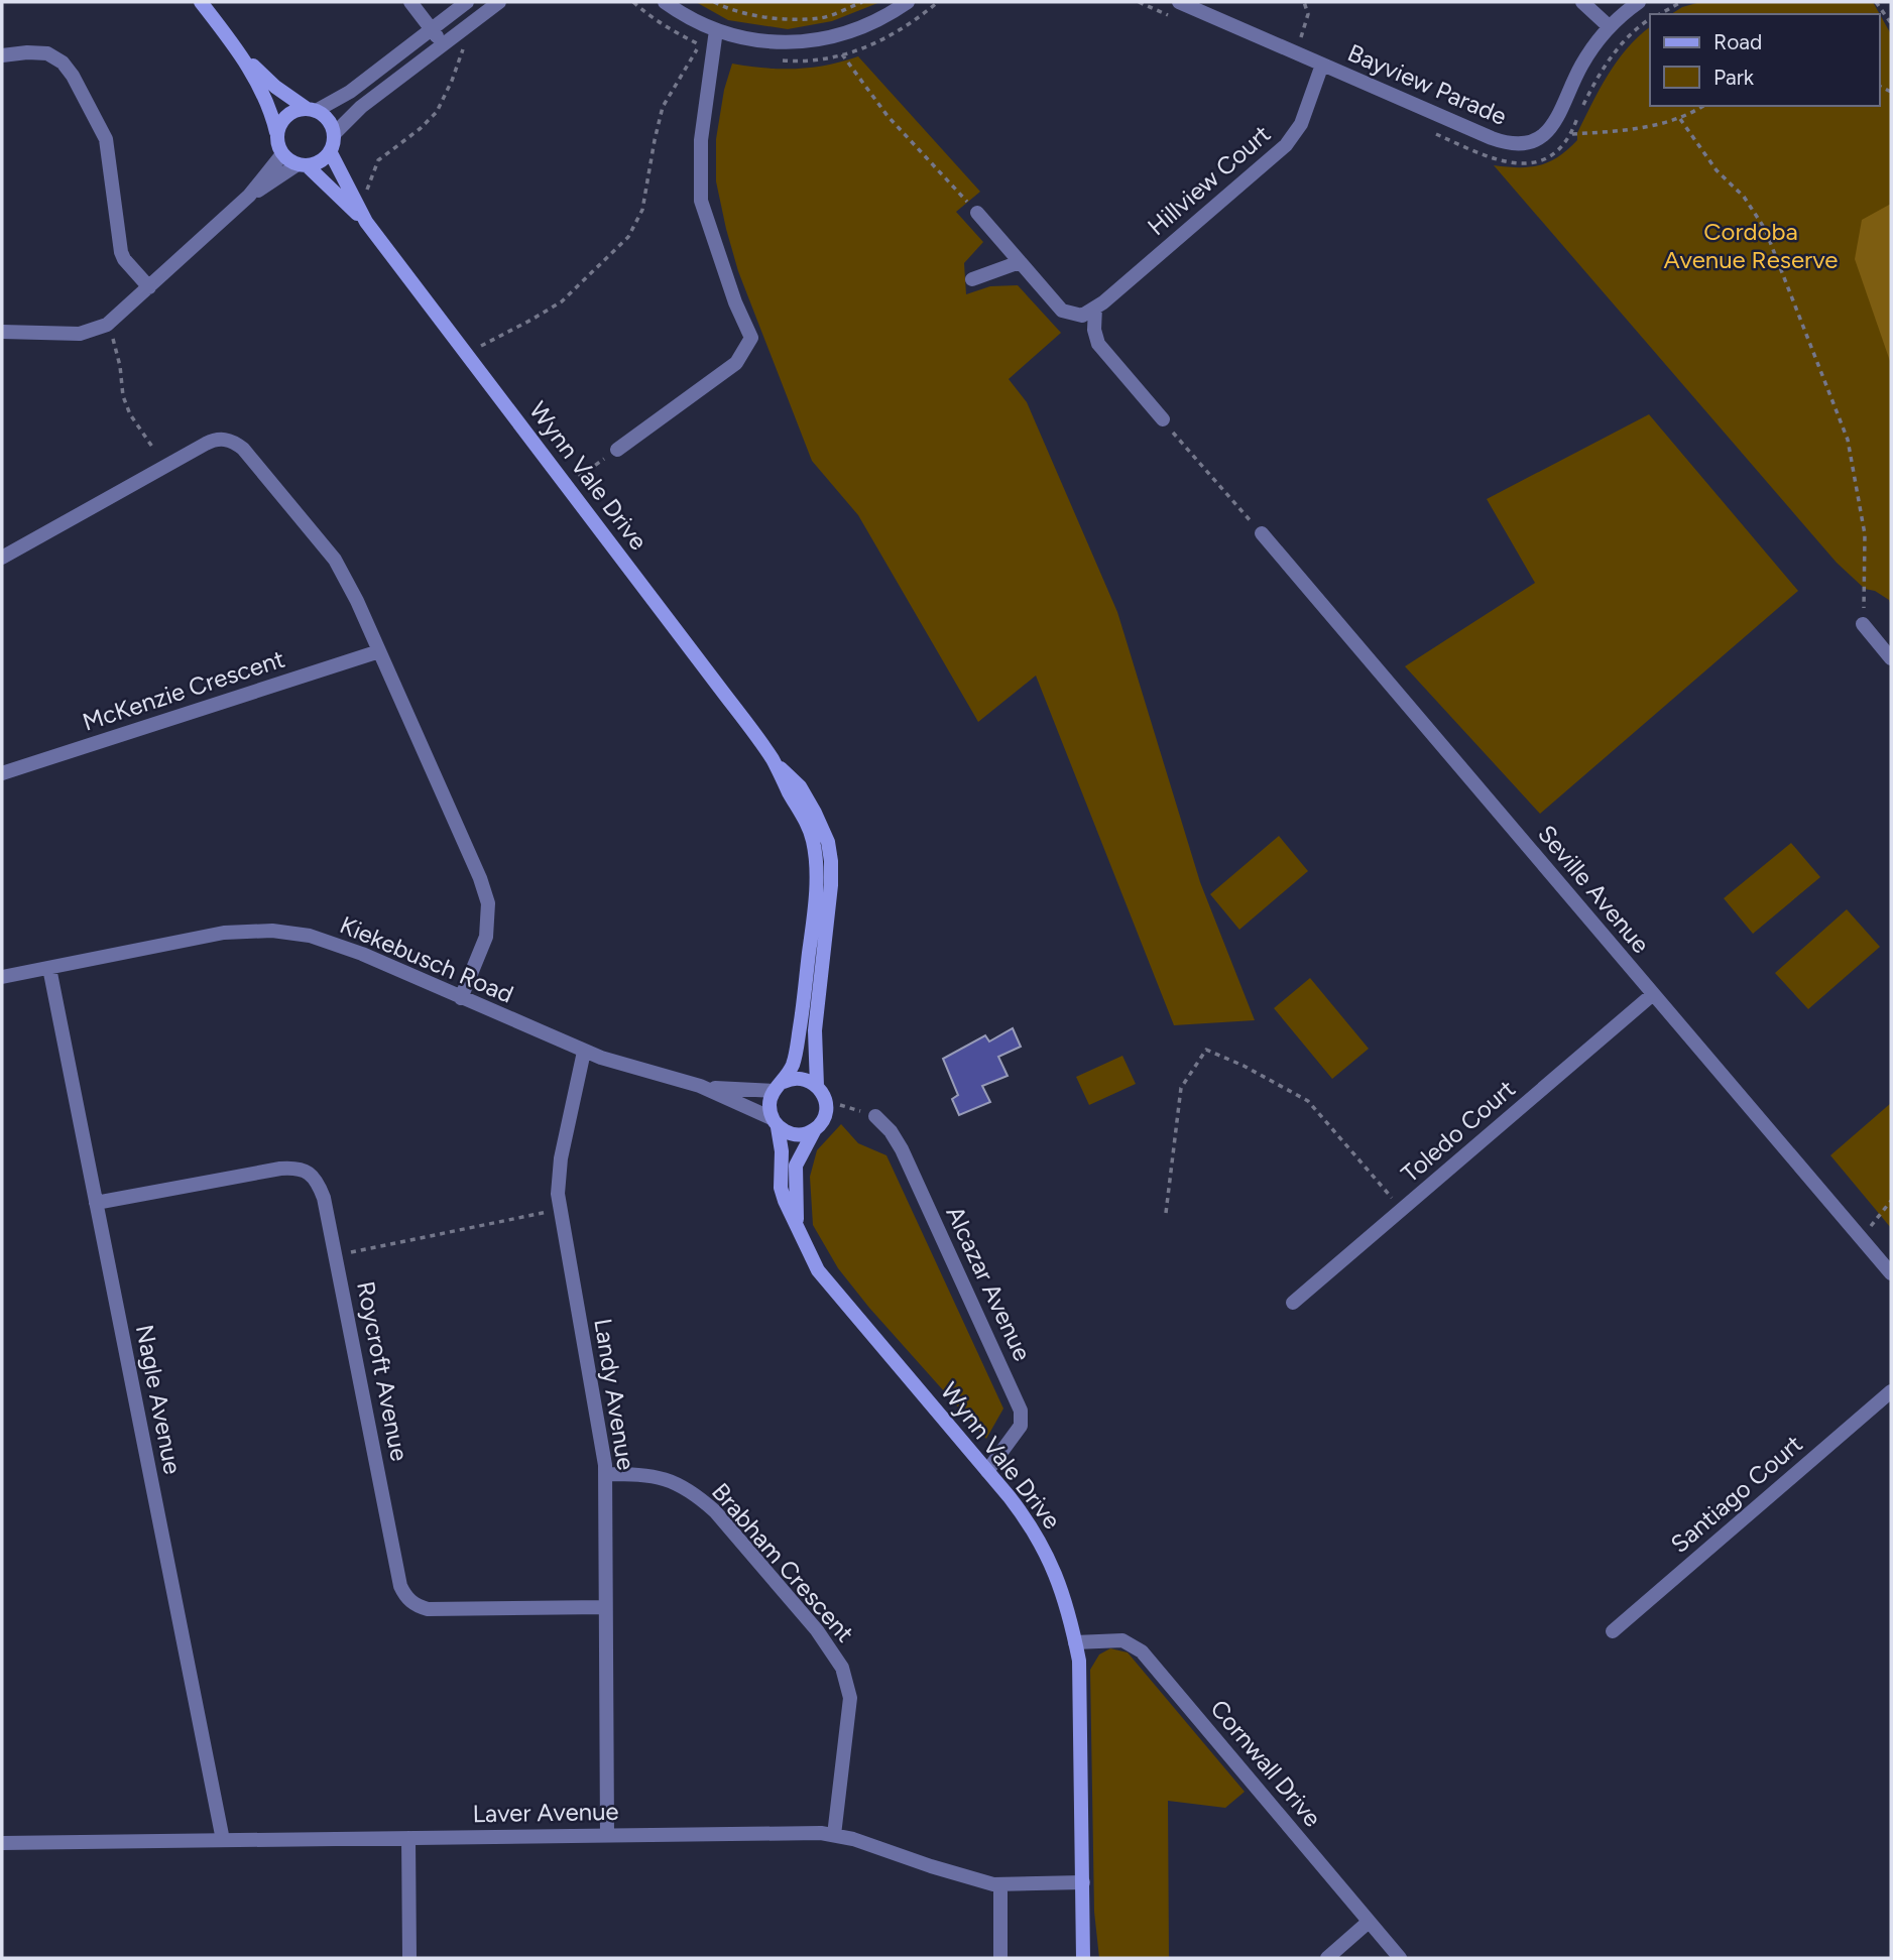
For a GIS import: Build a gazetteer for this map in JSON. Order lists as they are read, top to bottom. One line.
{"streets":{"main road":["Wynn Vale Drive"],"street":["Bayview Parade","Hillview Court","McKenzie Crescent","Seville Avenue","Kiekebusch Road","Toledo Court","Alcazar Avenue","Roycroft Avenue","Landy Avenue","Nagle Avenue","Santiago Court","Brabham Crescent","Cornwall Drive","Laver Avenue"]},"crossings":[["Bayview Parade","Hillview Court"],["Wynn Vale Drive","Kiekebusch Road"],["Wynn Vale Drive","Alcazar Avenue"],["Wynn Vale Drive","Cornwall Drive"],["Wynn Vale Drive","Laver Avenue"],["Seville Avenue","Toledo Court"],["Kiekebusch Road","Landy Avenue"],["Kiekebusch Road","Nagle Avenue"],["Roycroft Avenue","Landy Avenue"],["Roycroft Avenue","Nagle Avenue"],["Landy Avenue","Brabham Crescent"],["Landy Avenue","Laver Avenue"],["Nagle Avenue","Laver Avenue"],["Brabham Crescent","Laver Avenue"]],"parks":["Cordoba Avenue Reserve"],"legend":["Road","Park"]}
